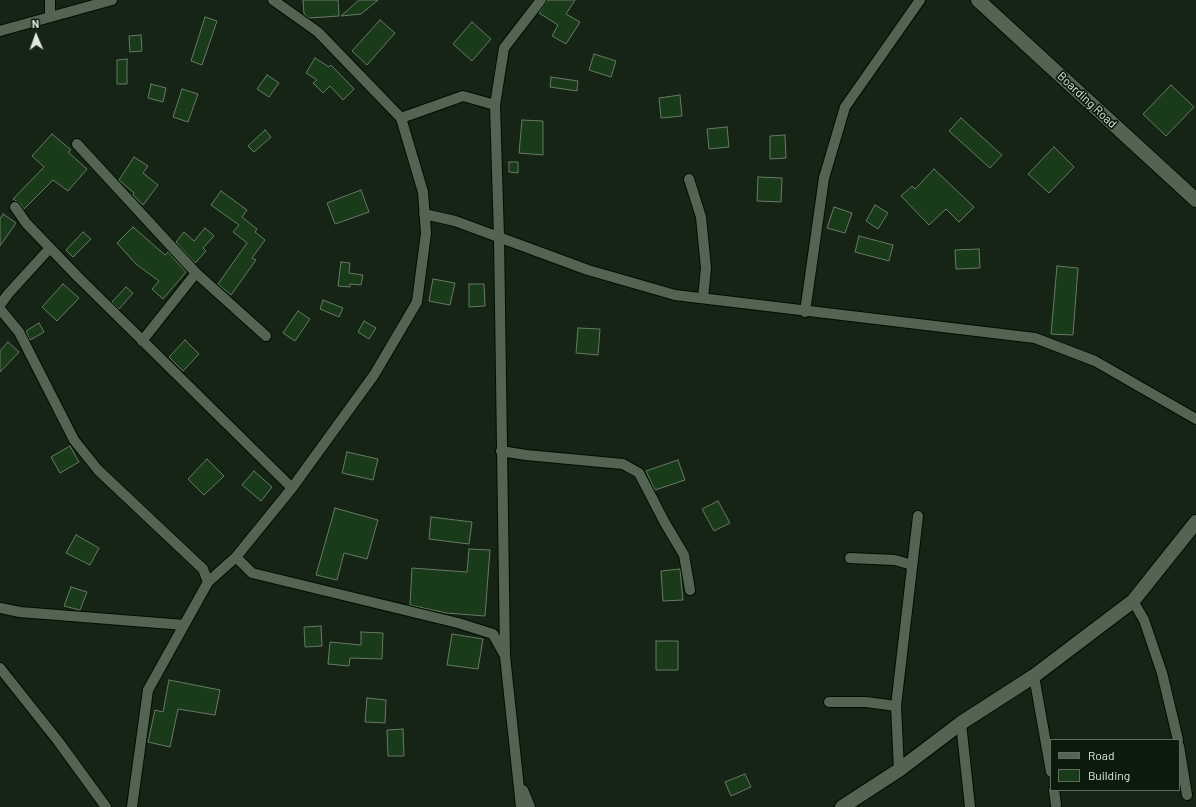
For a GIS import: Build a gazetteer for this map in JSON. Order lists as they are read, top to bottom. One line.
{"streets":{"main road":["Boarding Road"]},"legend":["Road","Building"],"north":"top"}
